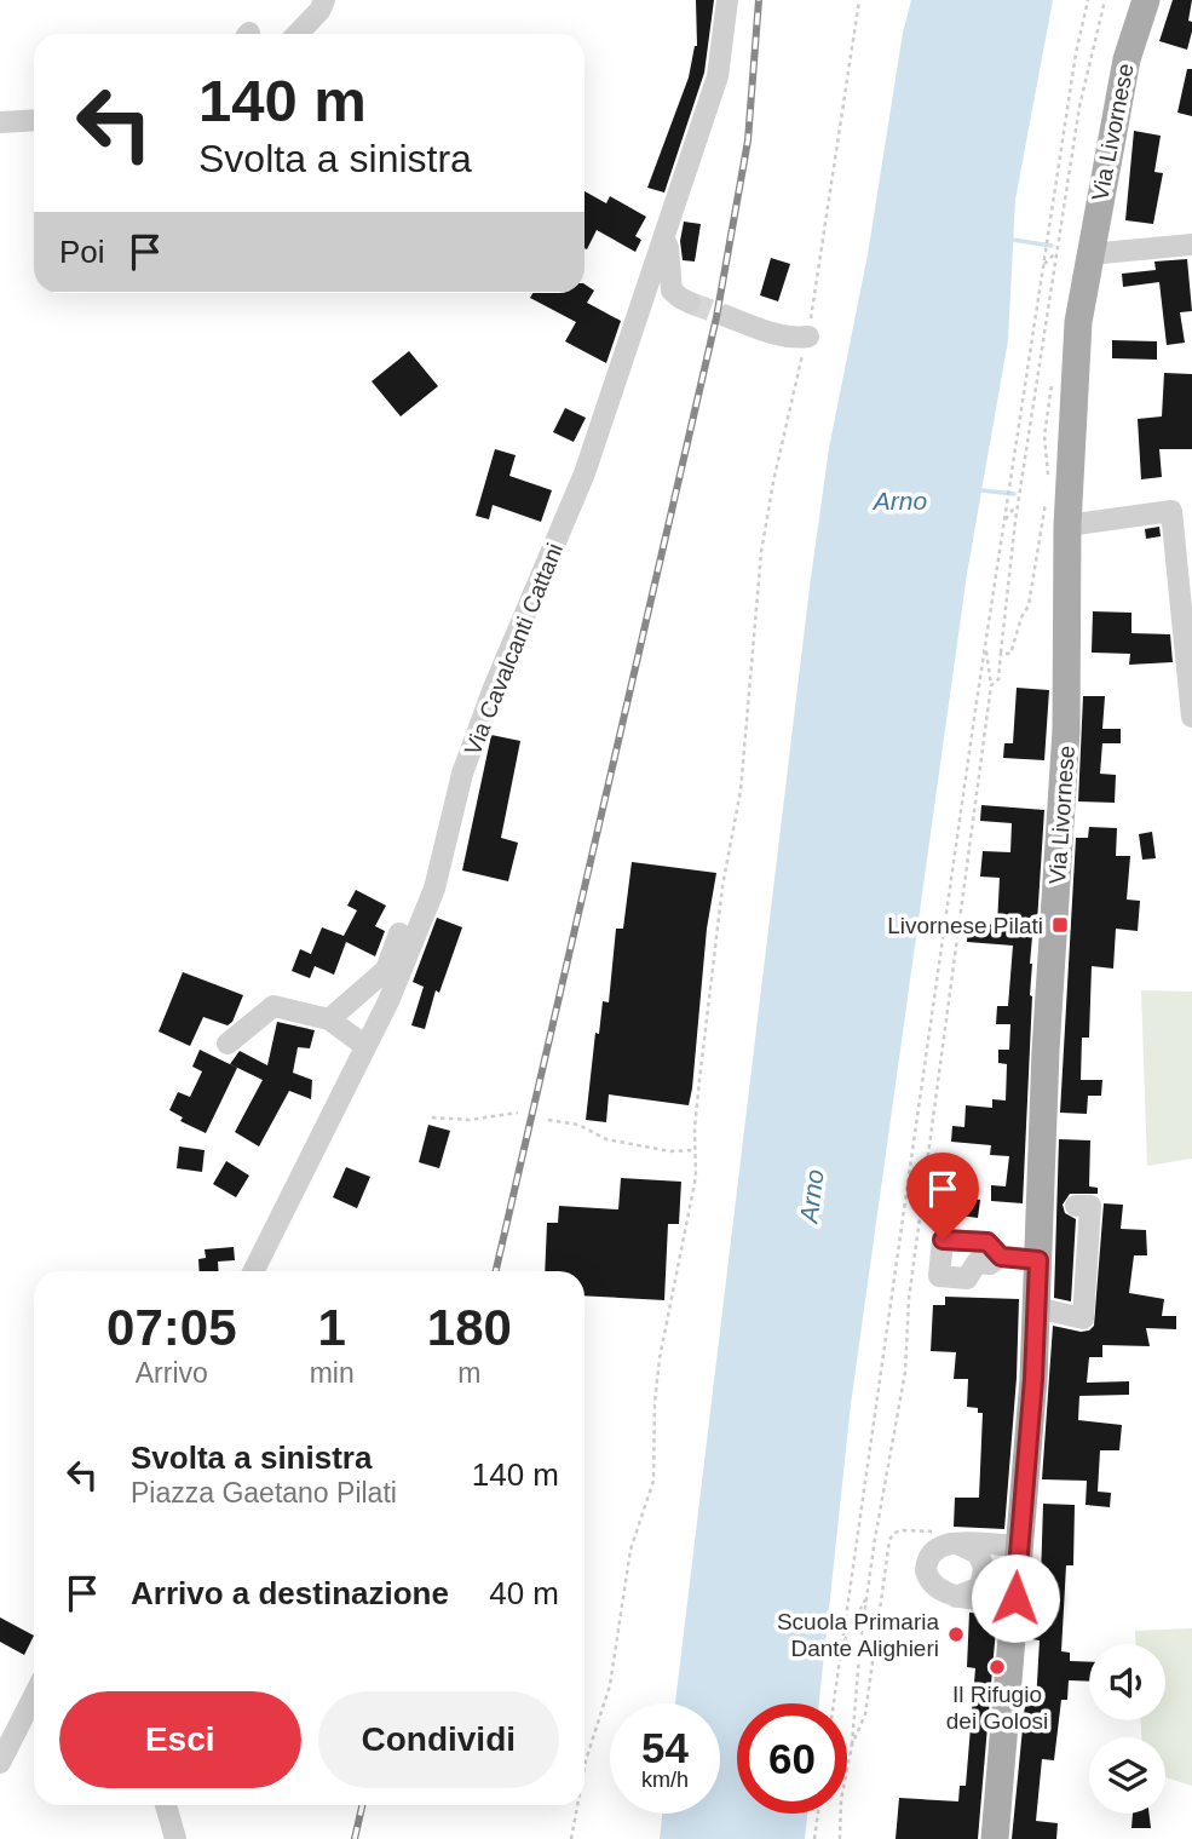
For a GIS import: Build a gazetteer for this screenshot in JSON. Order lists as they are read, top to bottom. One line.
{"streets":{"main road":["Via Livornese"],"street":["Via Cavalcanti Cattani"]},"water":["Arno"],"places":{"transit":["Livornese Pilati"],"other":["Scuola Primaria Dante Alighieri","Il Rifugio dei Golosi"]},"page":{"turn":["140 m","Svolta a sinistra"],"then":"Poi","eta":["07:05","Arrivo","1","min","180","m"],"list":[{"name":"Svolta a sinistra","note":"Piazza Gaetano Pilati","value":"140 m"},{"name":"Arrivo a destinazione","value":"40 m"}],"buttons":["Esci","Condividi"],"speed":"54 km/h","limit":"60"}}
